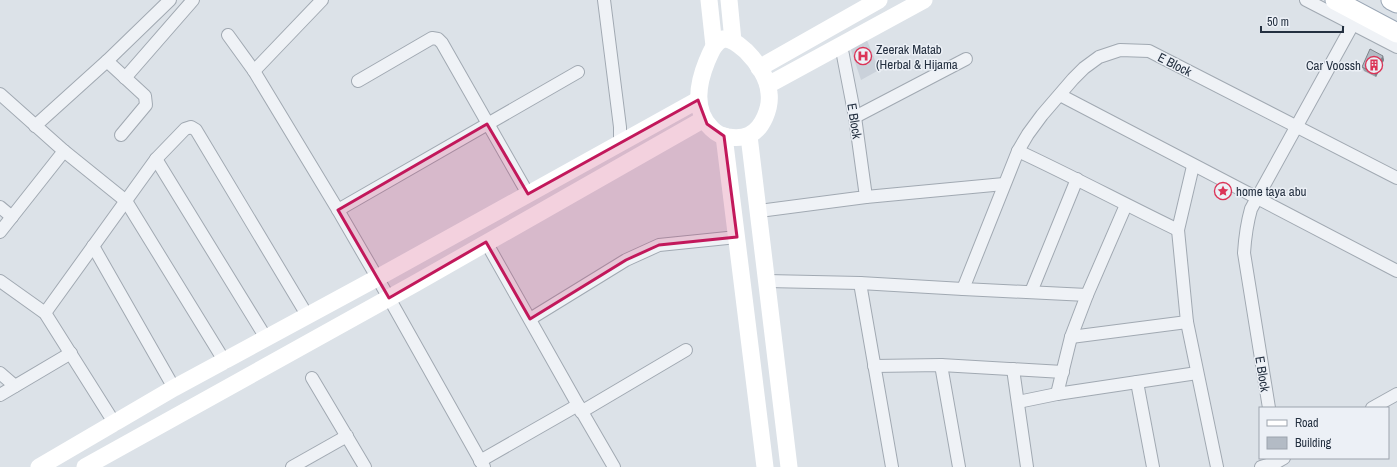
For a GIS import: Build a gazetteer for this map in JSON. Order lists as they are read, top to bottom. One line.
{"streets":{"street":["E Block"]},"places":{"hospital":["Zeerak Matab (Herbal & Hijama"],"building":["Car Voossh"],"place":["home taya abu"]},"legend":["Road","Building"],"scale_bar":"50 m"}
